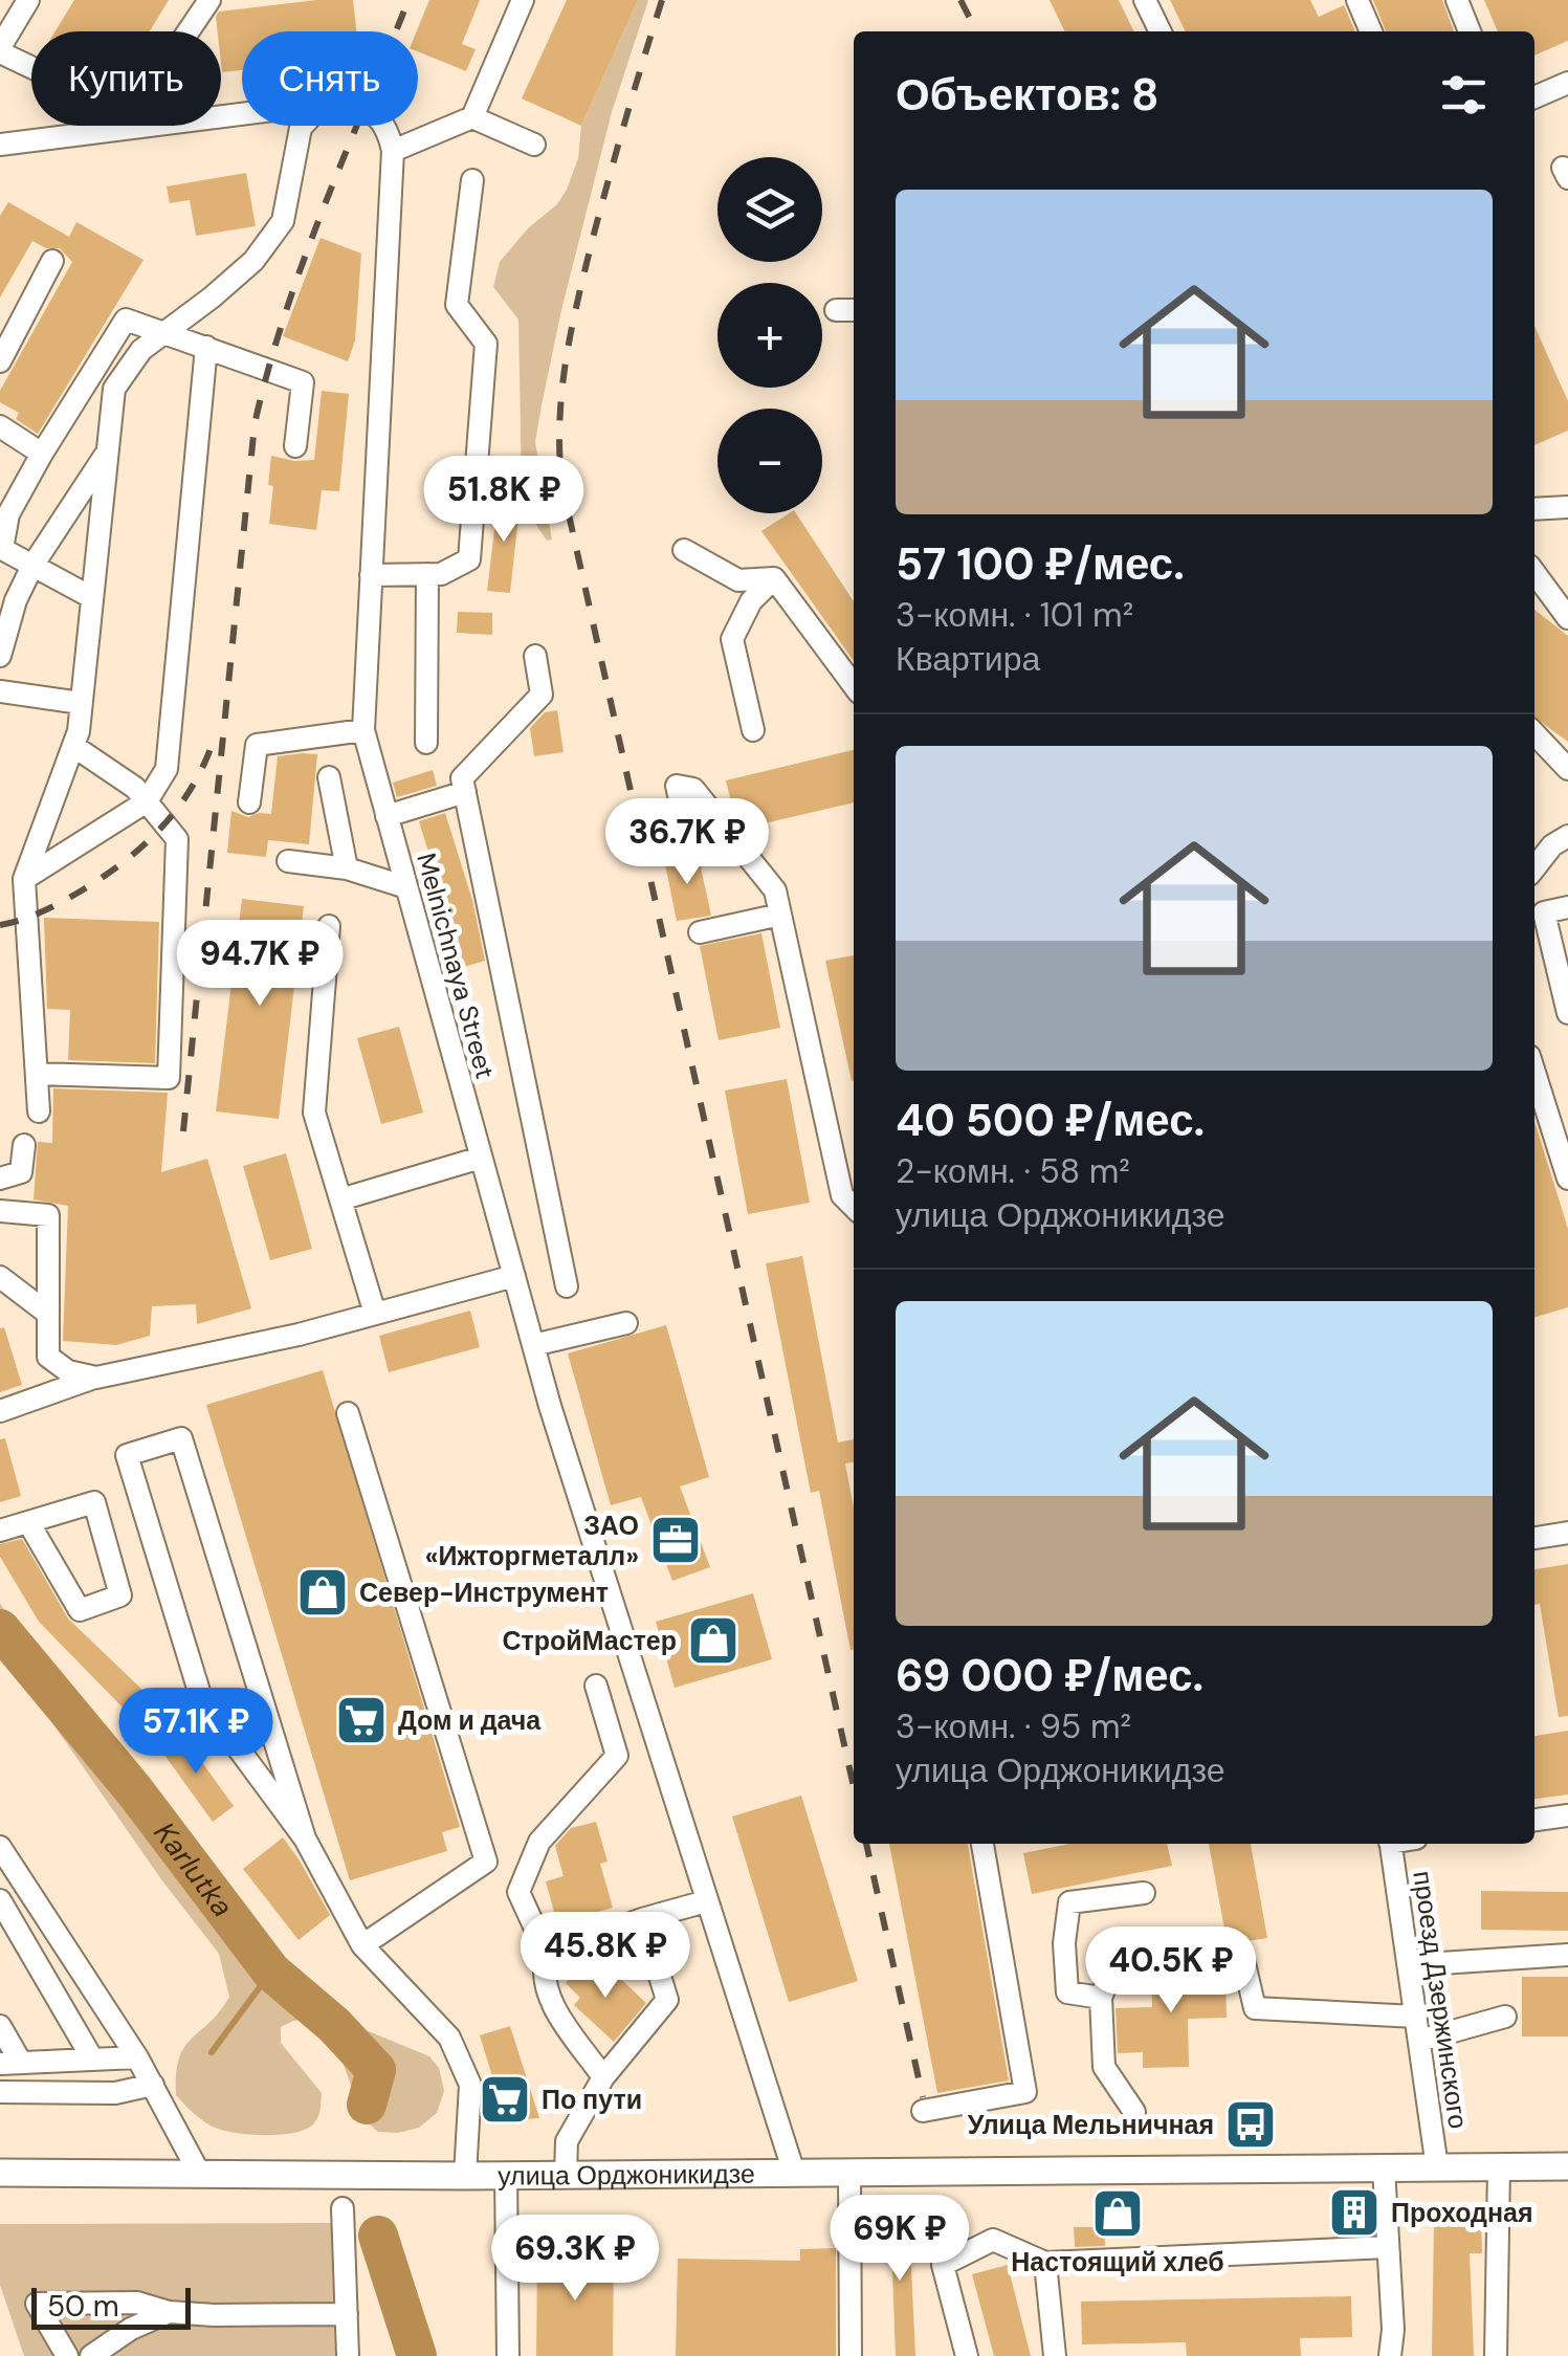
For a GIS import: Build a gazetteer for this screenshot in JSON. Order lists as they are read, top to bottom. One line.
{"streets":{"main road":["улица Орджоникидзе"],"street":["Melnichnaya Street","проезд Дзержинского"]},"crossings":[["Melnichnaya Street","улица Орджоникидзе"],["проезд Дзержинского","улица Орджоникидзе"]],"water":["Karlutka"],"places":{"office":["ЗАО «Ижторгметалл»"],"shop":["Север-Инструмент","СтройМастер","Настоящий хлеб"],"supermarket":["Дом и дача","По пути"],"bus stop":["Улица Мельничная"],"building":["Проходная"]},"scale_bar":"50 m","page":{"chip":["Купить","Снять"],"heading":"Объектов: 8","map_buttons":["+","−"],"list":[{"name":"57 100 ₽/мес.","note":"3-комн. · 101 m² · Квартира"},{"name":"40 500 ₽/мес.","note":"2-комн. · 58 m² · улица Орджоникидзе"},{"name":"69 000 ₽/мес.","note":"3-комн. · 95 m² · улица Орджоникидзе"}],"price":["51.8K ₽","36.7K ₽","94.7K ₽","57.1K ₽","45.8K ₽","40.5K ₽","69K ₽","69.3K ₽"],"scale":"50 m"}}
